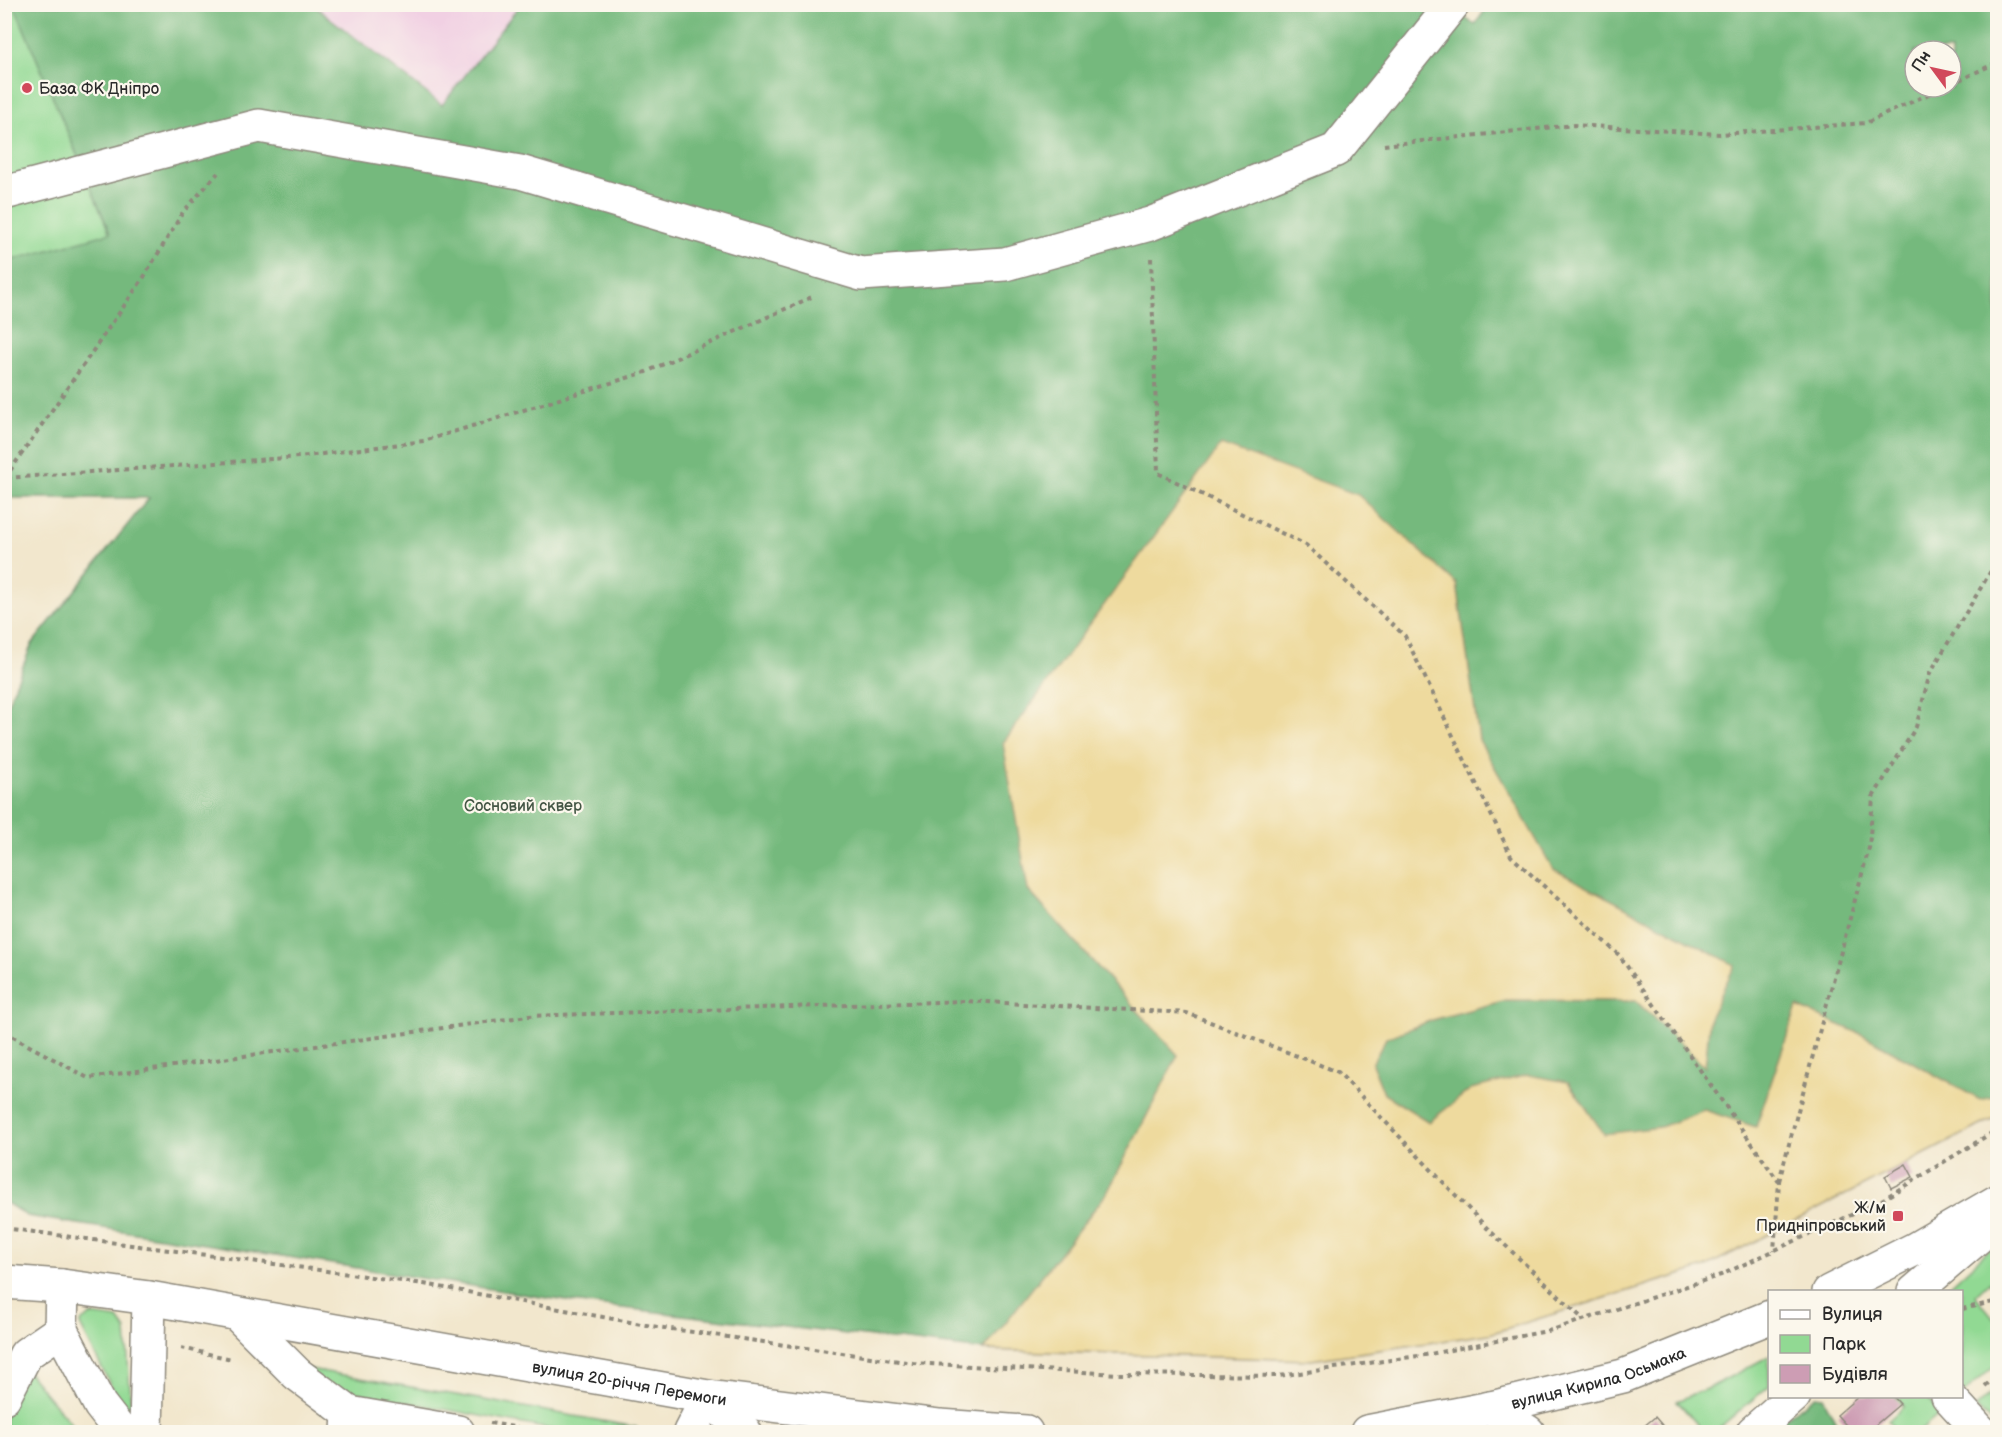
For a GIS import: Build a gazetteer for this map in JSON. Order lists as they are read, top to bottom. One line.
{"streets":{"street":["вулиця Кирила Осьмака","вулиця 20-річчя Перемоги"]},"parks":["Сосновий сквер"],"places":{"other":["База ФК Дніпро"],"transit":["Ж/м Придніпровський"]},"legend":["Вулиця","Парк","Будівля"],"north":"top left"}
